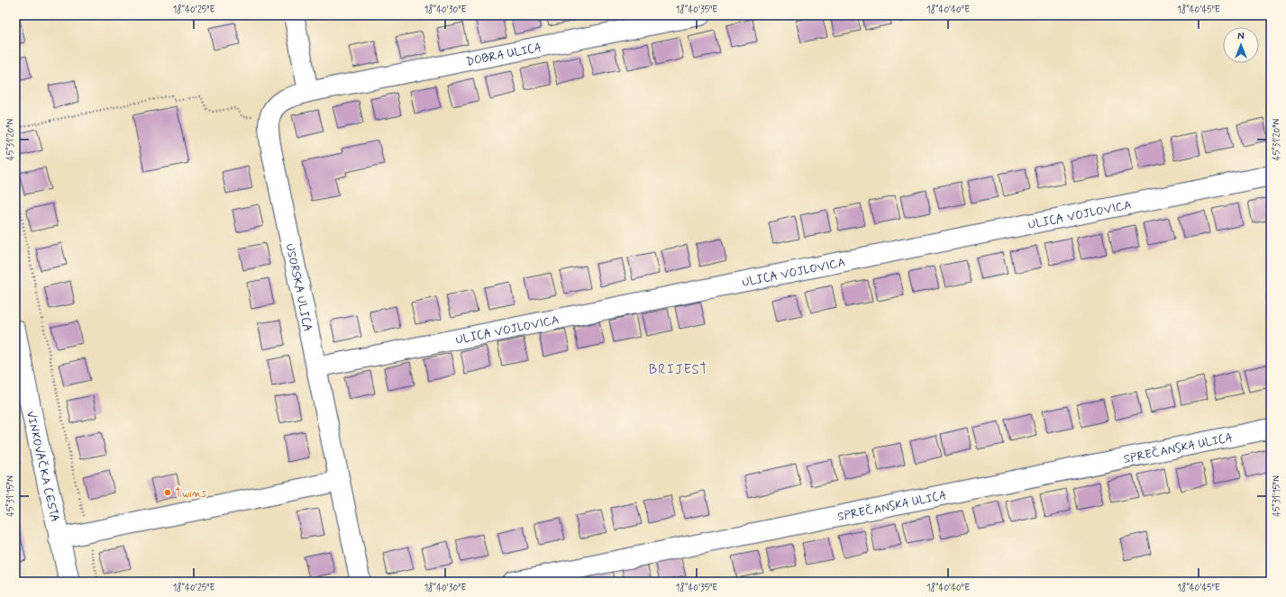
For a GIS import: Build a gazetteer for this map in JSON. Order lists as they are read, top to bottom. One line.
{"streets":{"street":["DOBRA ULICA","ULICA VOJLOVICA","USORSKA ULICA","SPREČANSKA ULICA","VINKOVAČKA CESTA"]},"crossings":[["ULICA VOJLOVICA","USORSKA ULICA"]],"districts":["BRIJEST"],"places":["Twins"],"north":"top","coordinates":["18°40'25\"E","18°40'30\"E","18°40'35\"E","18°40'40\"E","18°40'45\"E","45°31'20\"N","45°31'15\"N"]}
